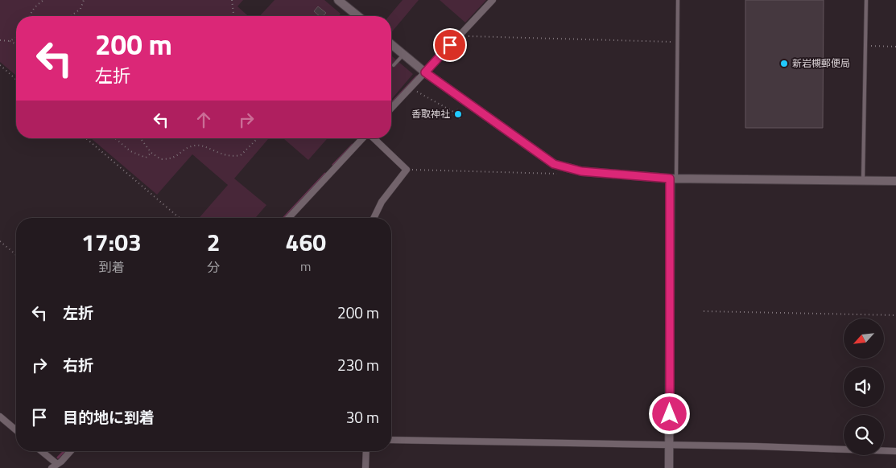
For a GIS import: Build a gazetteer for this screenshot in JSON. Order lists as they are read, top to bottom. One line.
{"places":["新岩槻郵便局","香取神社"],"north":"bottom left","page":{"turn":["200 m","左折"],"eta":["17:03","到着","2","分","460","m"],"list":[{"name":"左折","value":"200 m"},{"name":"右折","value":"230 m"},{"name":"目的地に到着","value":"30 m"}]}}
